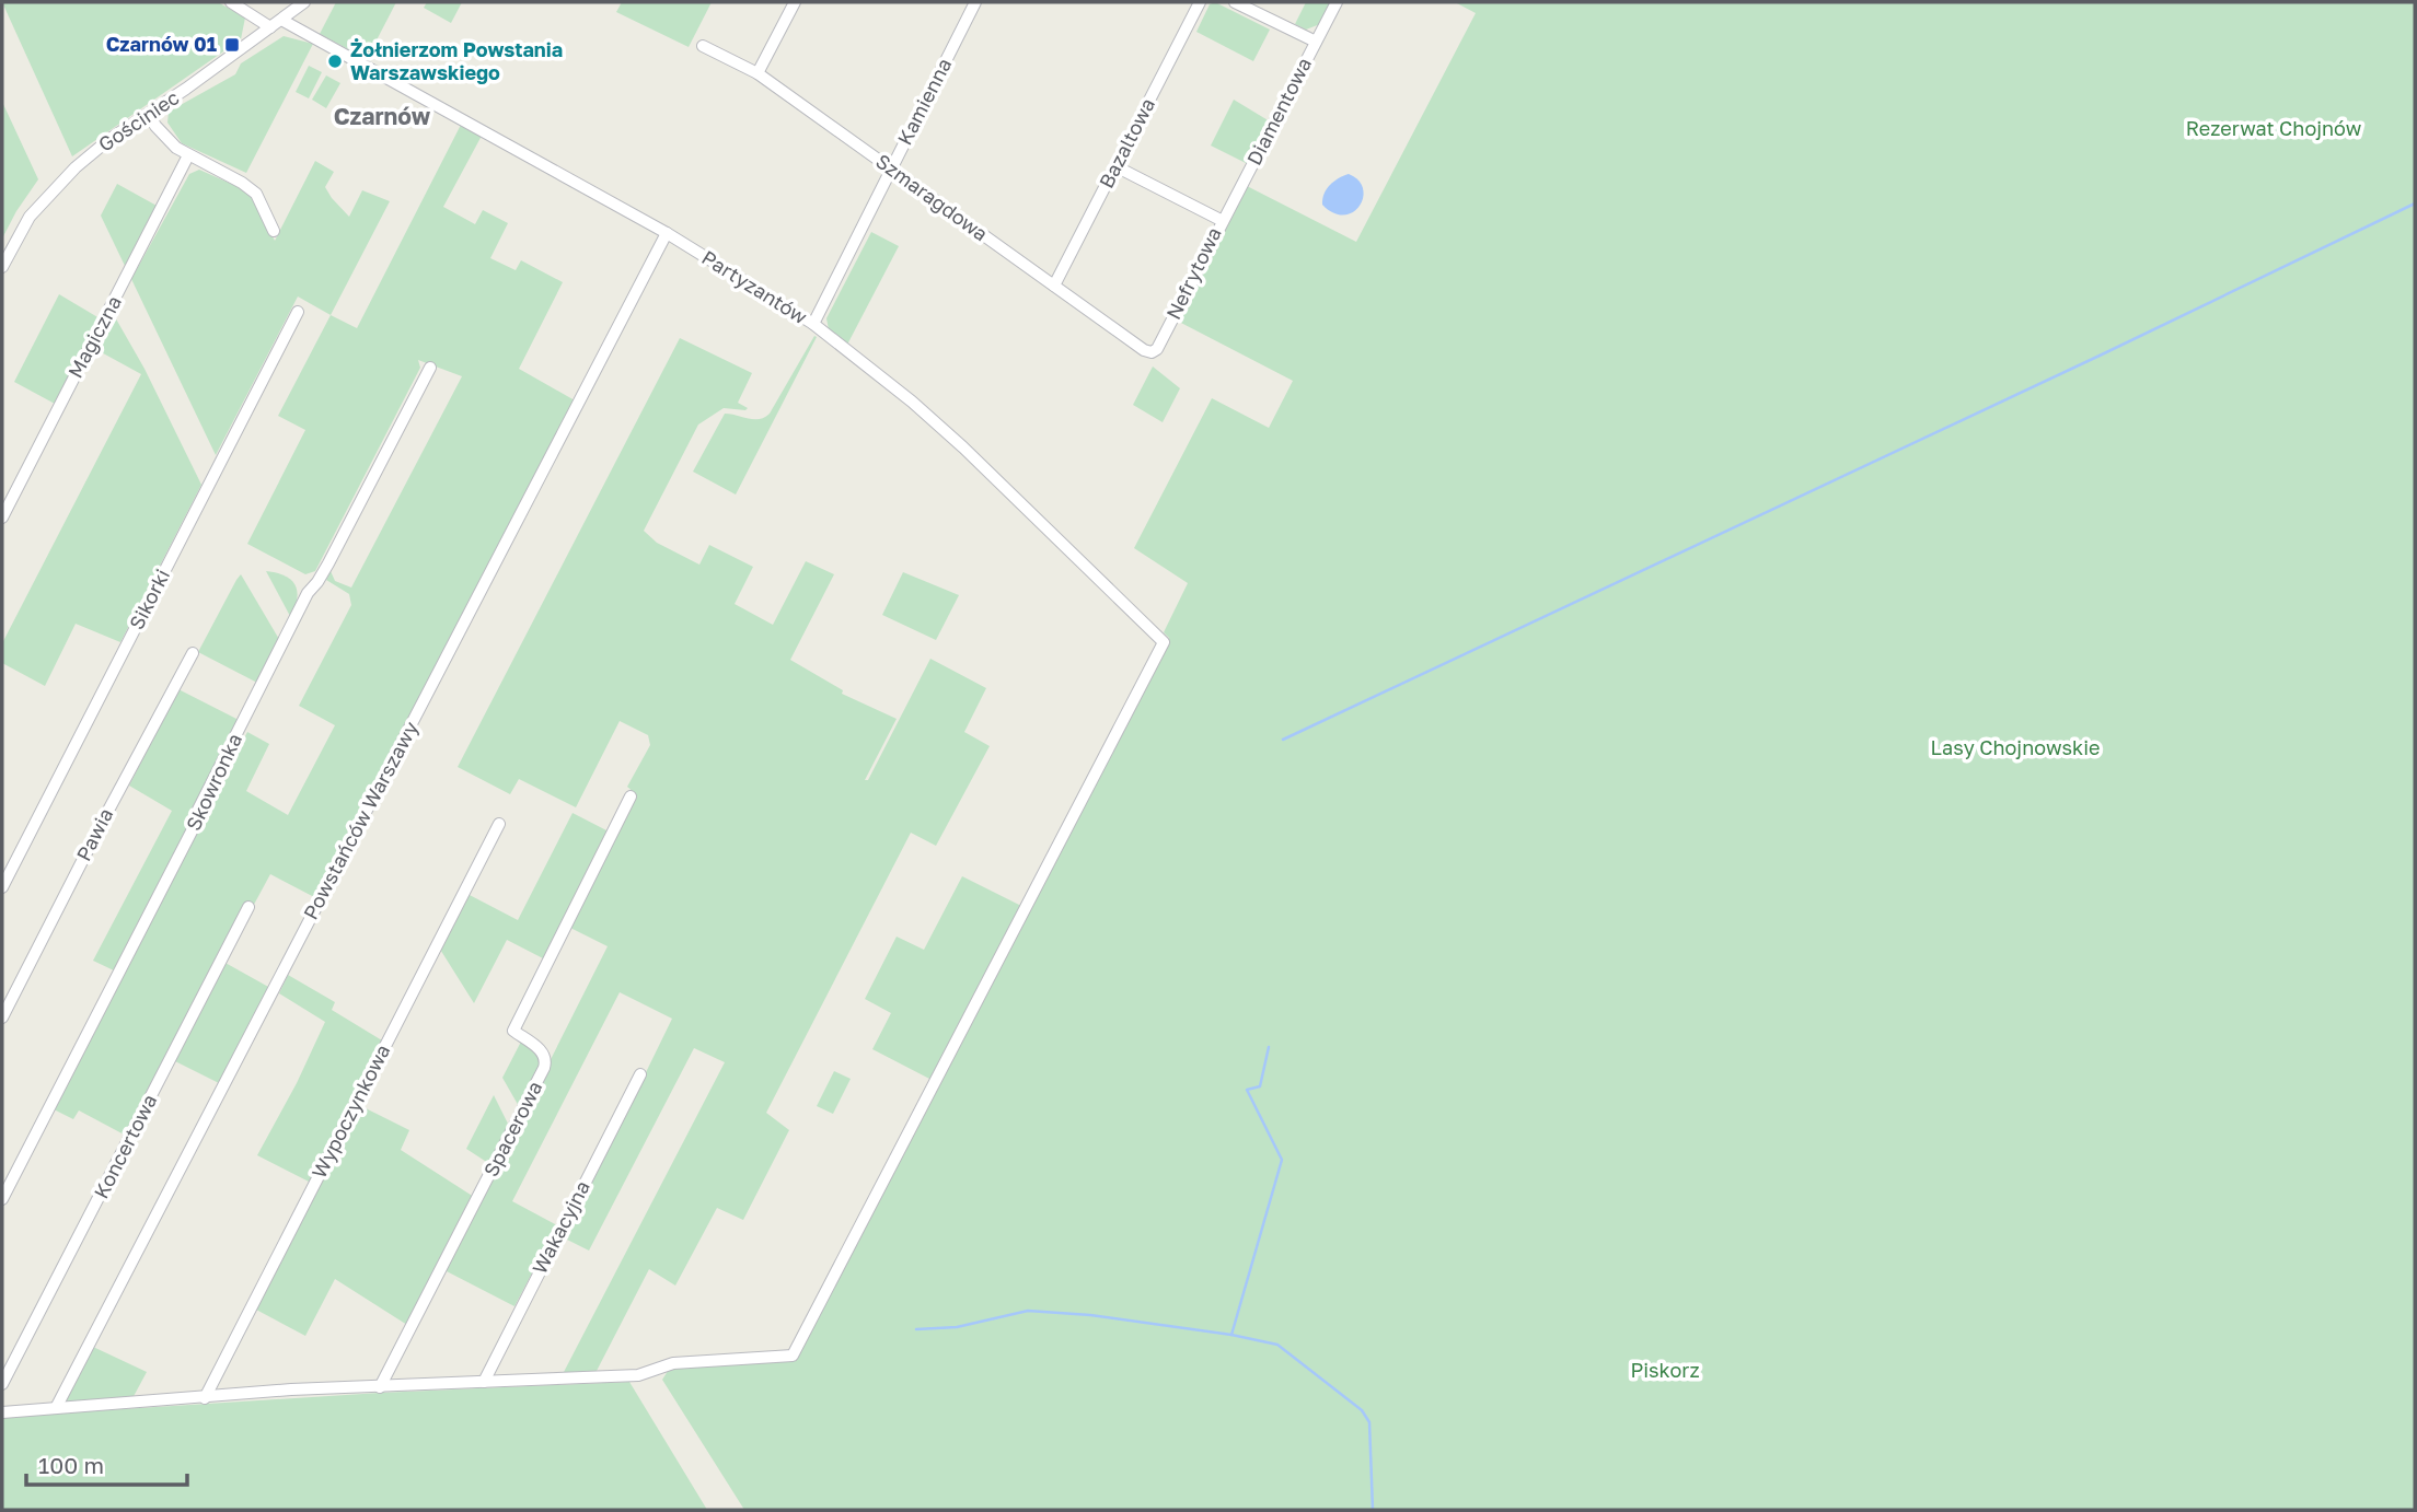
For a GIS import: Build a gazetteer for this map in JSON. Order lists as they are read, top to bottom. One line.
{"streets":{"street":["Kamienna","Diamentowa","Gościniec","Bazaltowa","Szmaragdowa","Nefrytowa","Partyzantów","Magiczna","Sikorki","Skowronka","Powstańców Warszawy","Pawia","Wypoczynkowa","Spacerowa","Koncertowa","Wakacyjna"]},"crossings":[["Kamienna","Szmaragdowa"],["Kamienna","Partyzantów"],["Diamentowa","Nefrytowa"],["Gościniec","Partyzantów"],["Bazaltowa","Szmaragdowa"],["Bazaltowa","Nefrytowa"],["Szmaragdowa","Nefrytowa"],["Partyzantów","Powstańców Warszawy"],["Partyzantów","Wakacyjna"]],"districts":["Czarnów"],"parks":["Rezerwat Chojnów","Lasy Chojnowskie","Piskorz"],"places":{"transit":["Czarnów 01"],"other":["Żołnierzom Powstania Warszawskiego"]},"scale_bar":"100 m"}
